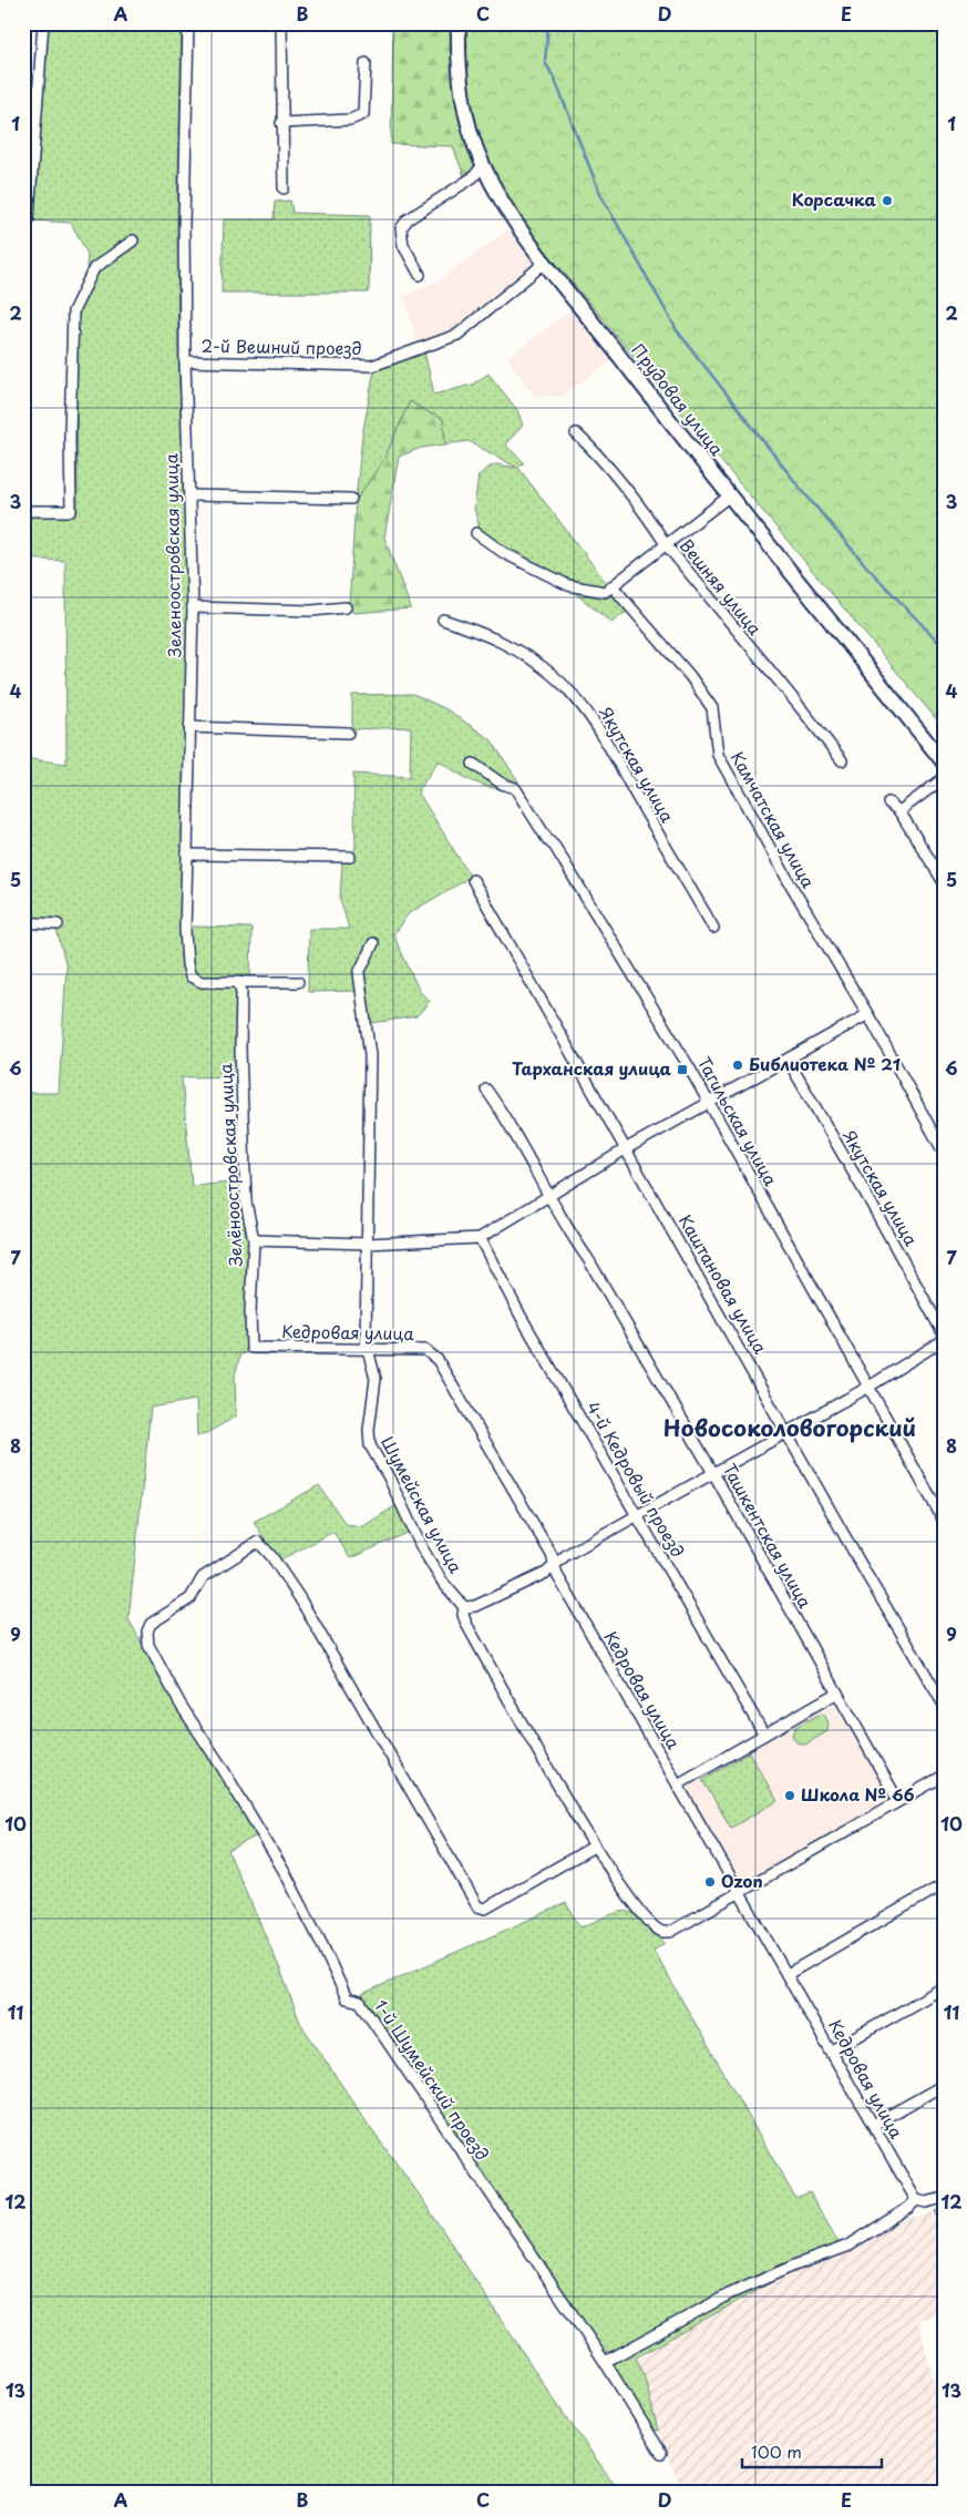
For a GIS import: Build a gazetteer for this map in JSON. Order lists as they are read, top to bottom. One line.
{"streets":{"main road":["Прудовая улица"],"street":["2-й Вешний проезд","Зеленоостровская улица","Вешняя улица","Якутская улица","Камчатская улица","Тагильская улица","Зелёноостровская улица","Каштановая улица","Кедровая улица","4-й Кедровый проезд","Шумейская улица","Ташкентская улица","1-й Шумейский проезд"]},"crossings":[["2-й Вешний проезд","Прудовая улица"],["2-й Вешний проезд","Зеленоостровская улица"],["Зеленоостровская улица","Зелёноостровская улица"],["Зелёноостровская улица","Кедровая улица"],["Кедровая улица","Шумейская улица"],["Шумейская улица","1-й Шумейский проезд"]],"districts":["Новосоколовогорский"],"places":{"other":["Корсачка","Библиотека № 21","Школа № 66","Ozon"],"transit":["Тарханская улица"]},"scale_bar":"100 m","grid":{"columns":["A","B","C","D","E"],"rows":["1","2","3","4","5","6","7","8","9","10","11","12","13"]}}
